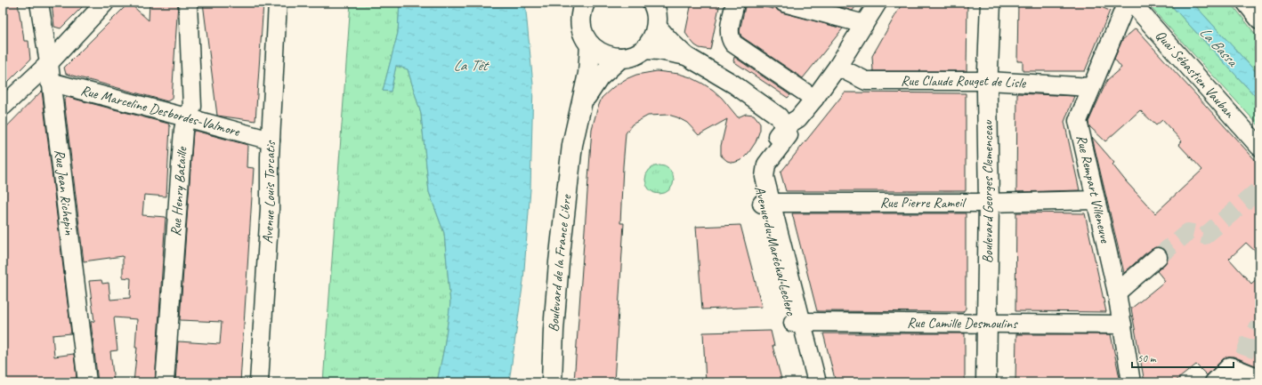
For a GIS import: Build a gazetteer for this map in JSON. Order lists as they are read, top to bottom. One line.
{"streets":{"main road":["Boulevard Georges Clemenceau","Boulevard de la France Libre"],"street":["Quai Sébastien Vauban","Rue Claude Rouget de Lisle","Rue Marceline Desbordes-Valmore","Rue Rempart Villeneuve","Rue Henry Bataille","Rue Jean Richepin","Avenue Louis Torcatis","Rue Pierre Rameil","Avenue du Maréchal Leclerc","Rue Camille Desmoulins"]},"crossings":[["Quai Sébastien Vauban","Rue Rempart Villeneuve"],["Rue Claude Rouget de Lisle","Rue Rempart Villeneuve"],["Rue Claude Rouget de Lisle","Boulevard Georges Clemenceau"],["Rue Marceline Desbordes-Valmore","Rue Henry Bataille"],["Rue Marceline Desbordes-Valmore","Rue Jean Richepin"],["Rue Marceline Desbordes-Valmore","Avenue Louis Torcatis"],["Rue Rempart Villeneuve","Rue Pierre Rameil"],["Rue Rempart Villeneuve","Rue Camille Desmoulins"],["Boulevard Georges Clemenceau","Rue Pierre Rameil"],["Boulevard Georges Clemenceau","Rue Camille Desmoulins"],["Rue Pierre Rameil","Avenue du Maréchal Leclerc"],["Avenue du Maréchal Leclerc","Rue Camille Desmoulins"]],"water":["La Bassa","La Têt"],"scale_bar":"50 m"}
